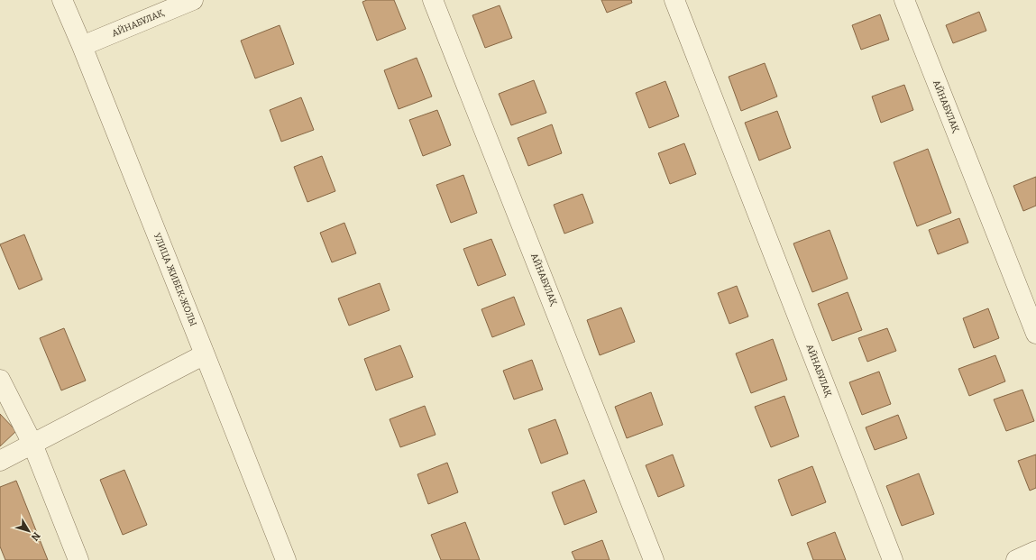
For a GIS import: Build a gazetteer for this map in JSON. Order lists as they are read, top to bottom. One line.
{"streets":{"street":["АЙНАБҰЛАҚ","УЛИЦА ЖИБЕК-ЖОЛЫ"]},"crossings":[["АЙНАБҰЛАҚ","УЛИЦА ЖИБЕК-ЖОЛЫ"]],"north":"bottom right"}
